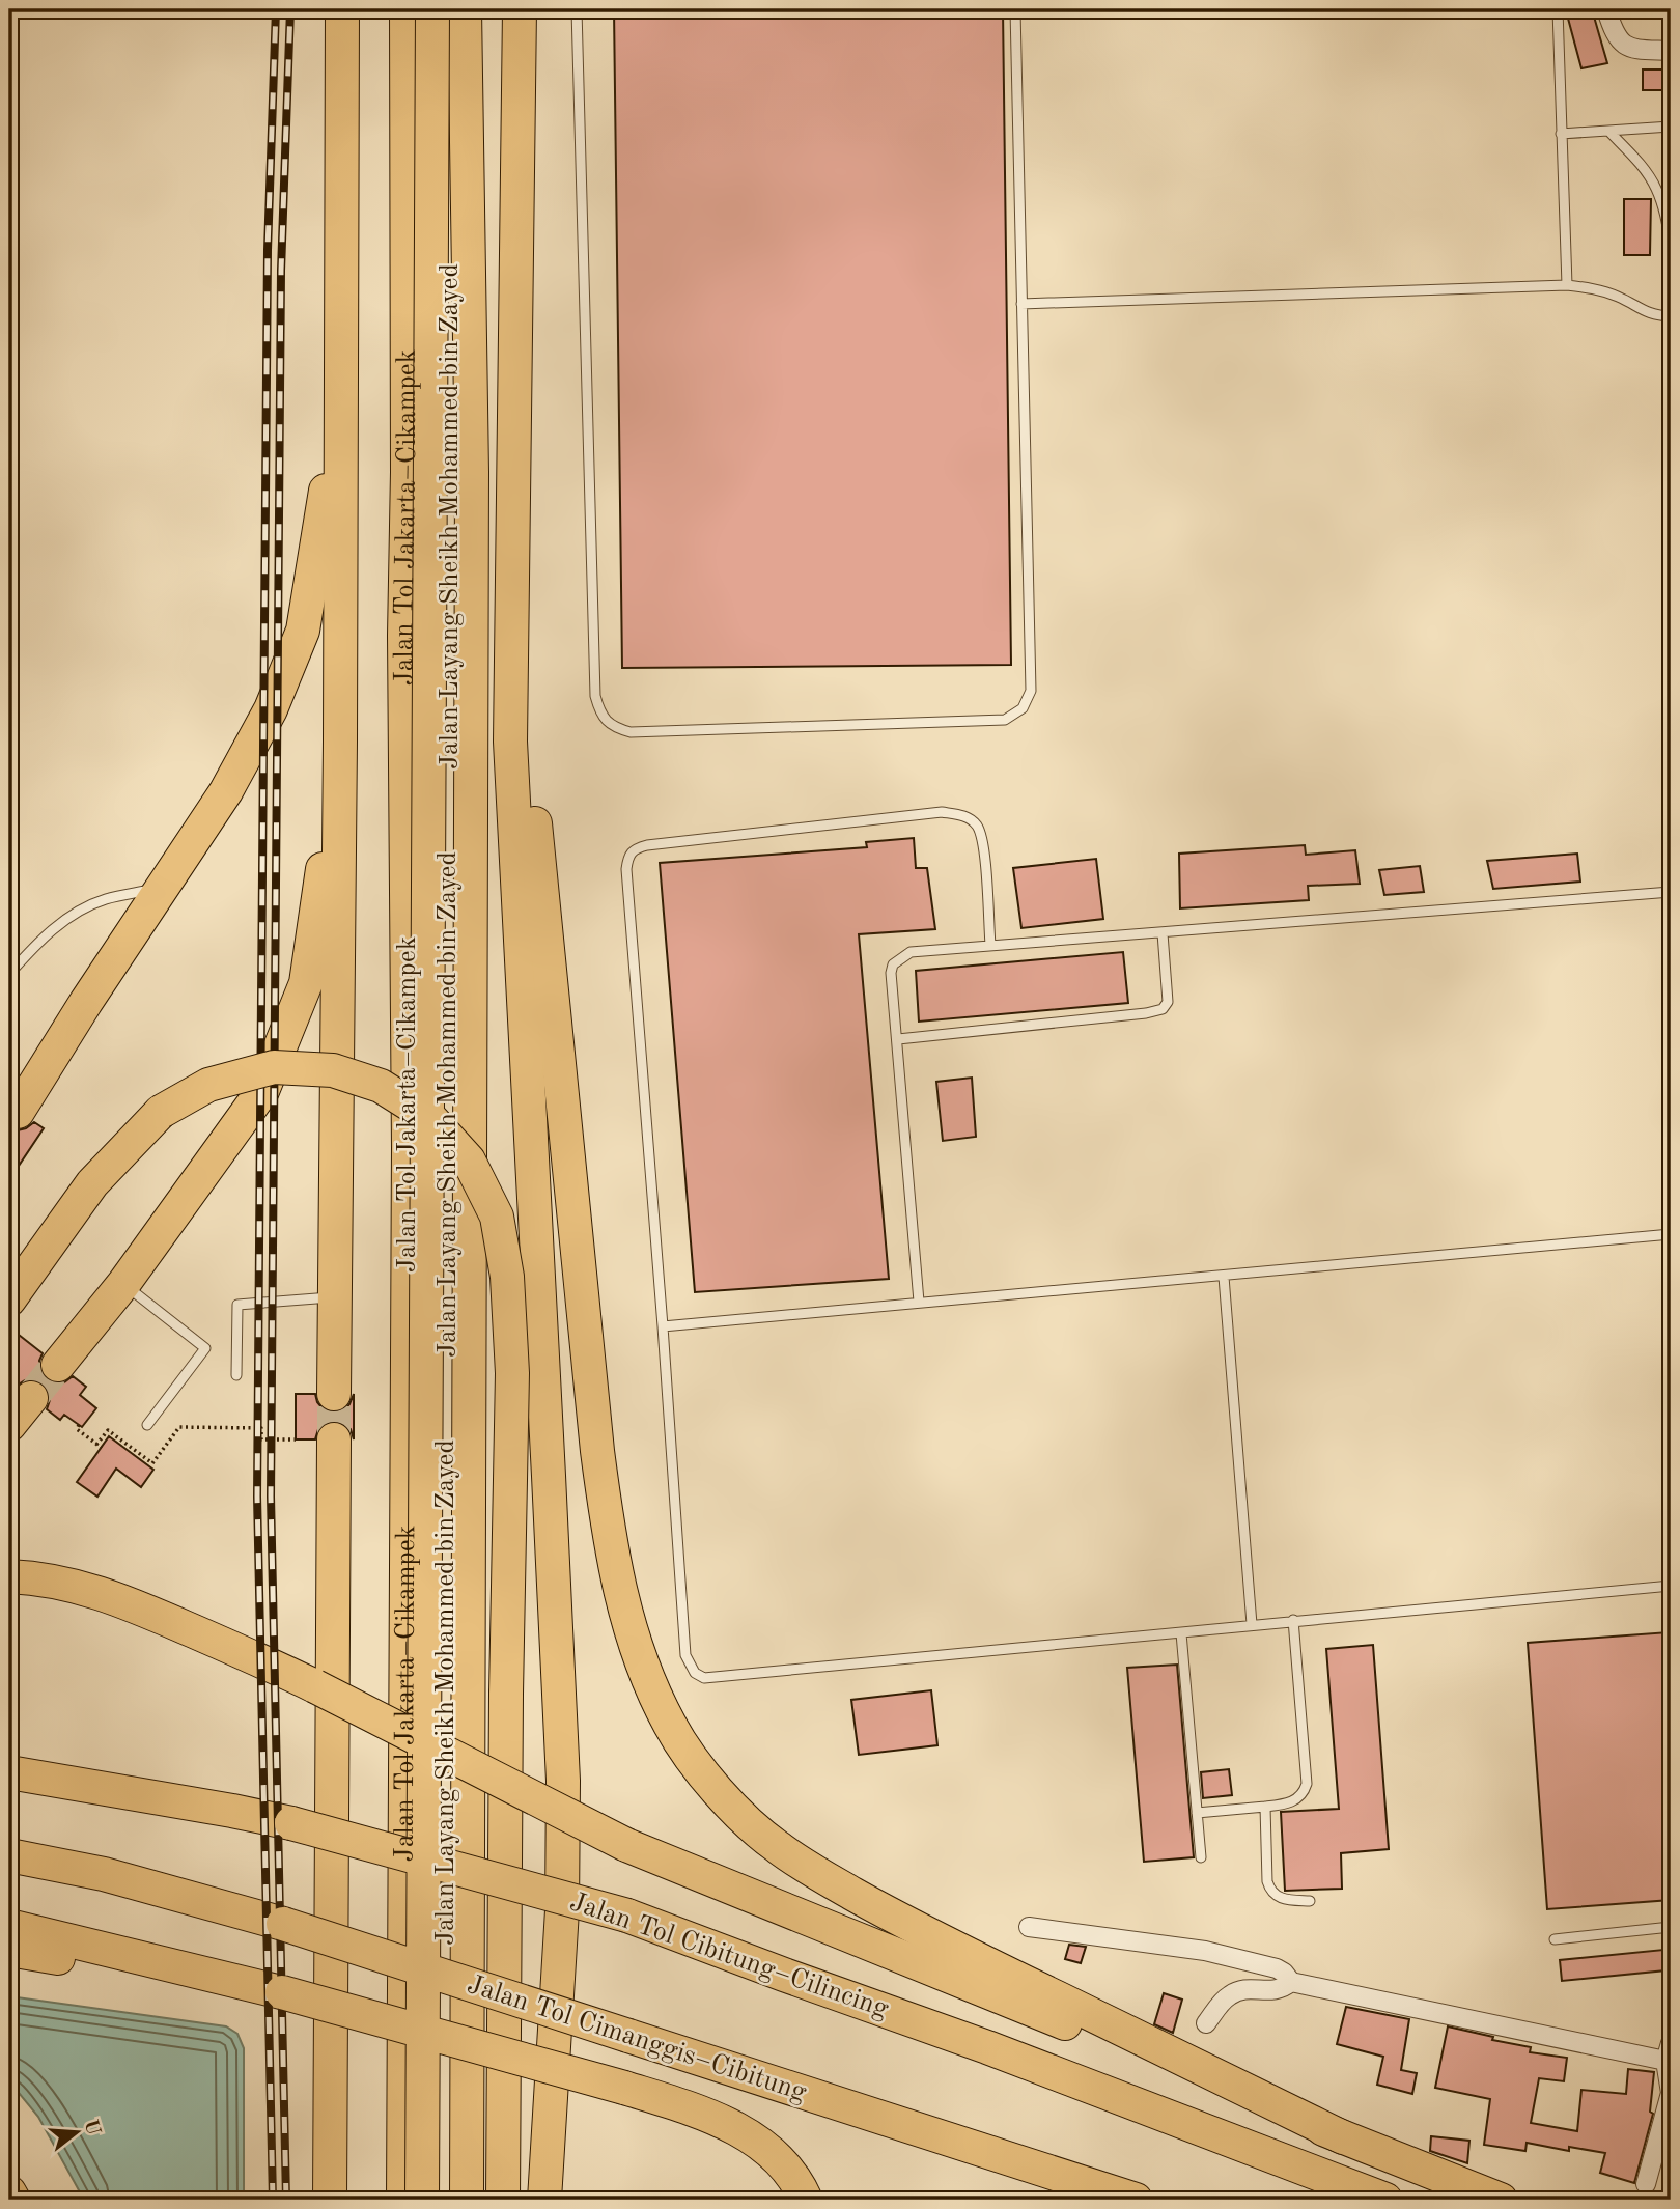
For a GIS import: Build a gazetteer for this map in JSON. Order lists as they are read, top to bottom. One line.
{"streets":{"highway":["Jalan Tol Jakarta–Cikampek","Jalan Layang Sheikh Mohammed bin Zayed","Jalan Tol Cibitung–Cilincing","Jalan Tol Cimanggis–Cibitung"]},"north":"right"}
